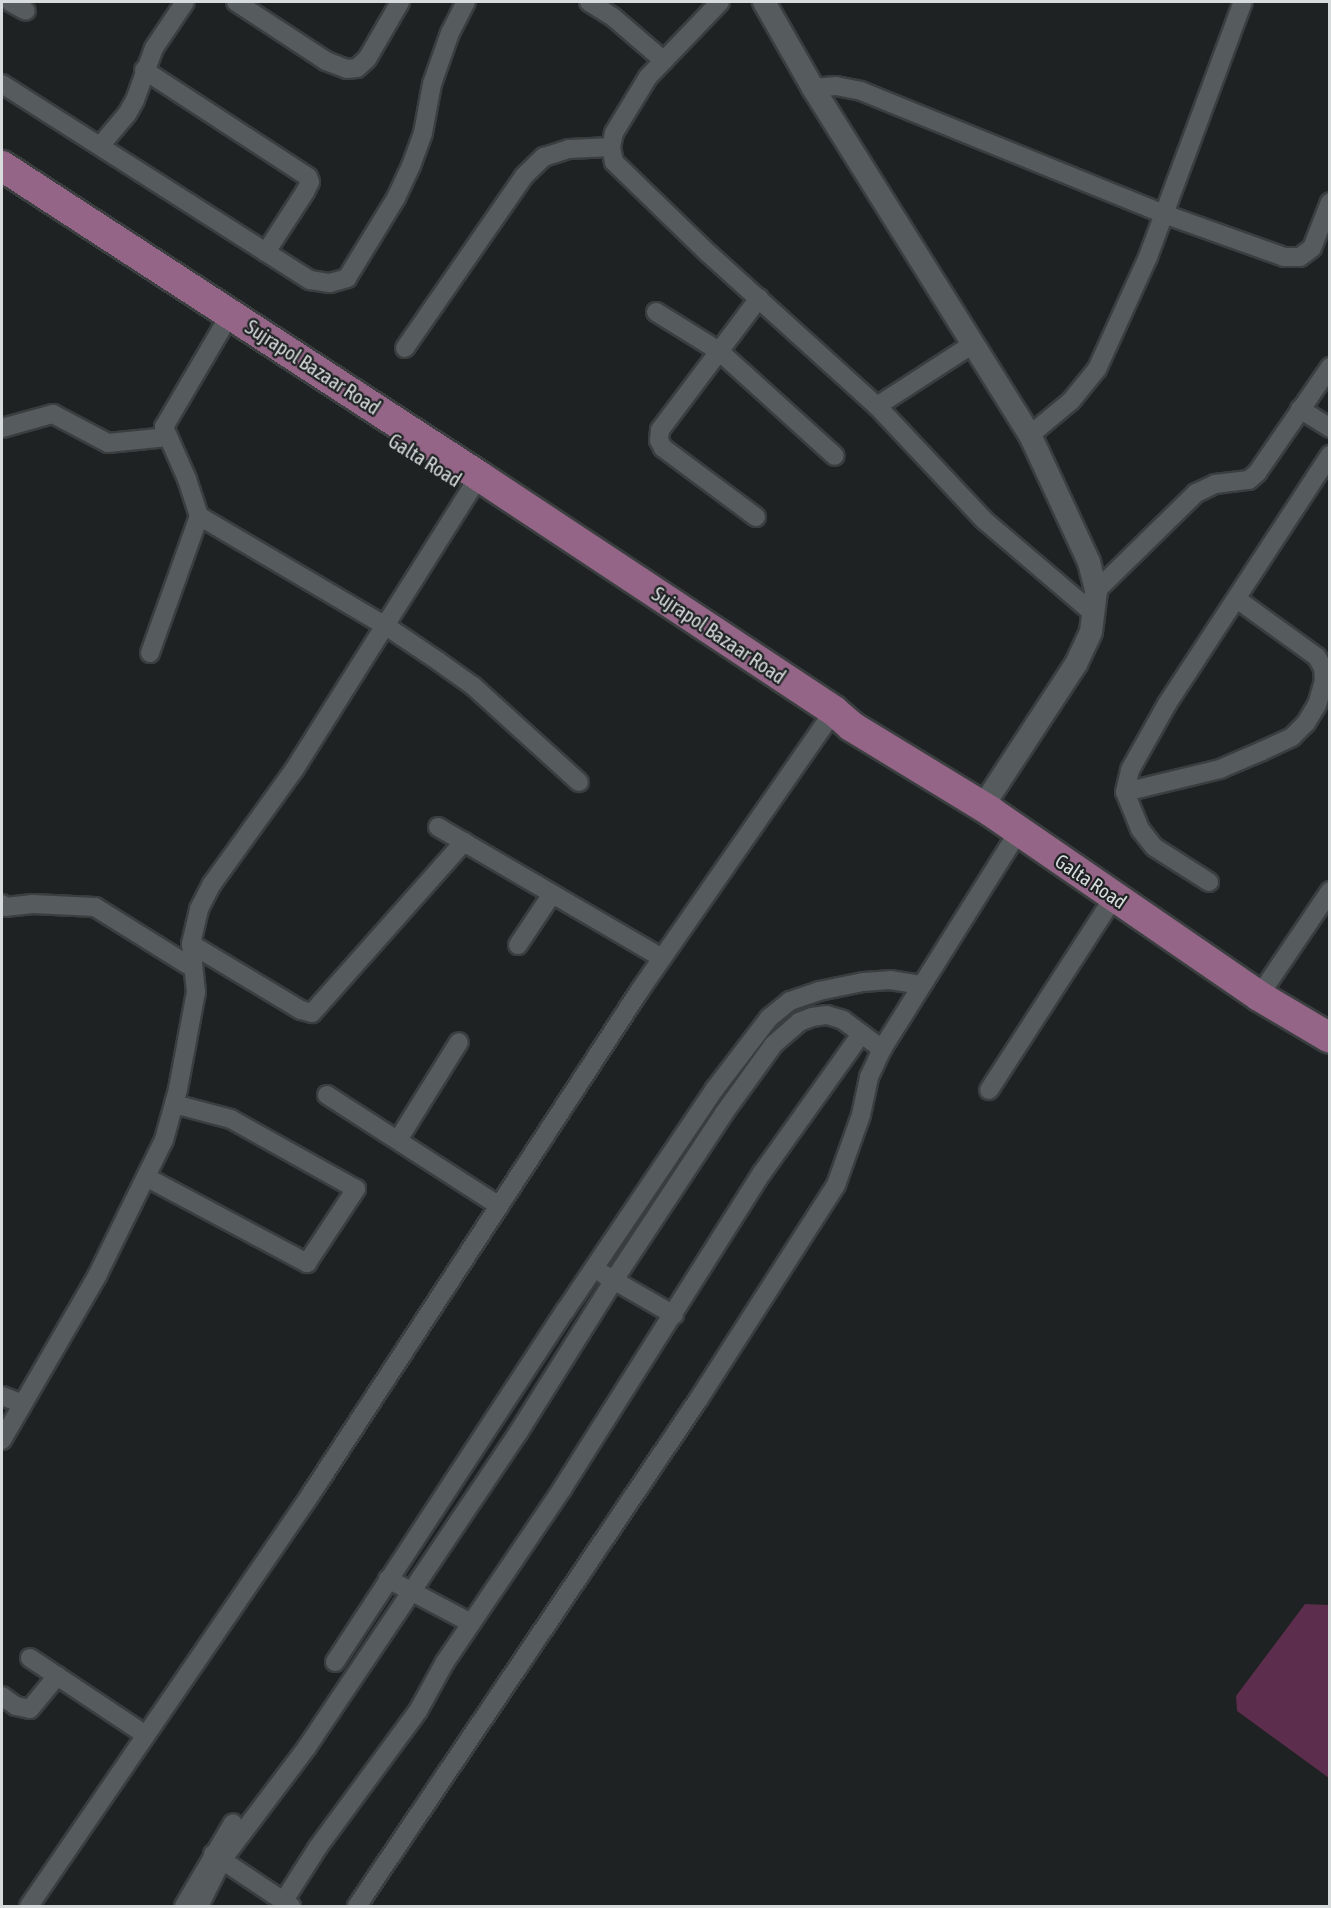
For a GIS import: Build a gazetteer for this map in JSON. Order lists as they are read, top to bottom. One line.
{"streets":{"main road":["Sujrapol Bazaar Road","Galta Road"]},"crossings":[["Sujrapol Bazaar Road","Galta Road"]]}
